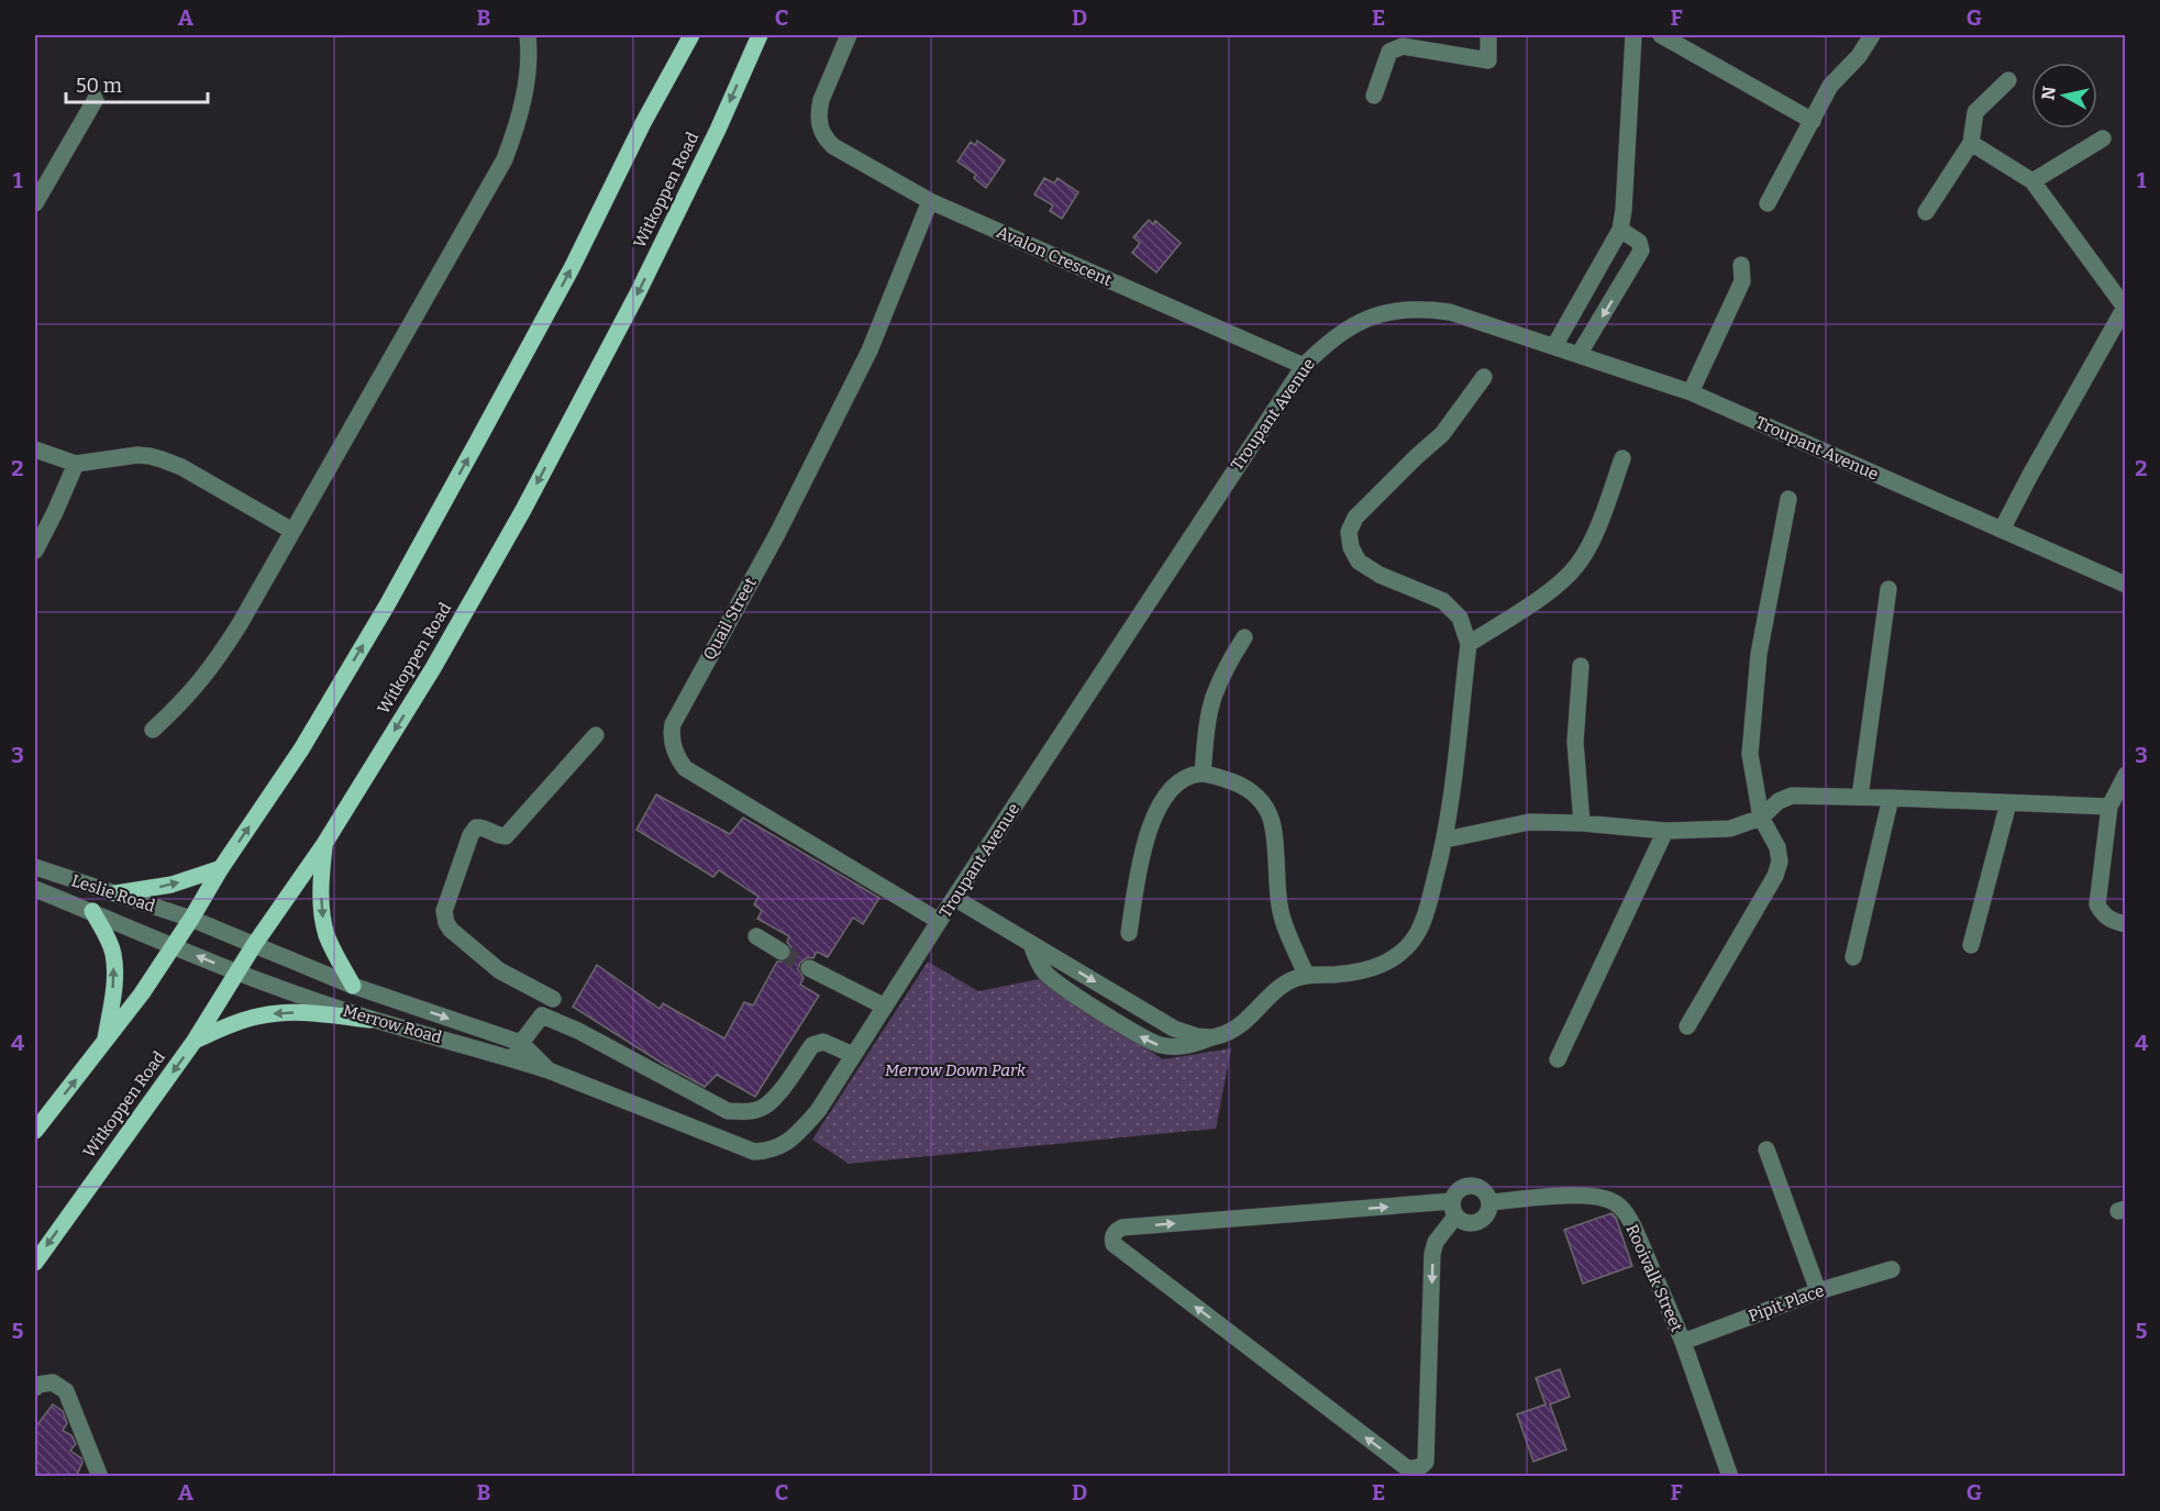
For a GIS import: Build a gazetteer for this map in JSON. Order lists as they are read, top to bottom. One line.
{"streets":{"main road":["Witkoppen Road"],"street":["Avalon Crescent","Troupant Avenue","Quail Street","Leslie Road","Merrow Road","Rooivalk Street","Pipit Place"]},"crossings":[["Witkoppen Road","Leslie Road"],["Witkoppen Road","Merrow Road"],["Avalon Crescent","Troupant Avenue"],["Avalon Crescent","Quail Street"],["Troupant Avenue","Quail Street"],["Troupant Avenue","Merrow Road"],["Leslie Road","Merrow Road"],["Rooivalk Street","Pipit Place"]],"parks":["Merrow Down Park"],"scale_bar":"50 m","north":"left","grid":{"columns":["A","B","C","D","E","F","G"],"rows":["1","2","3","4","5"]}}
